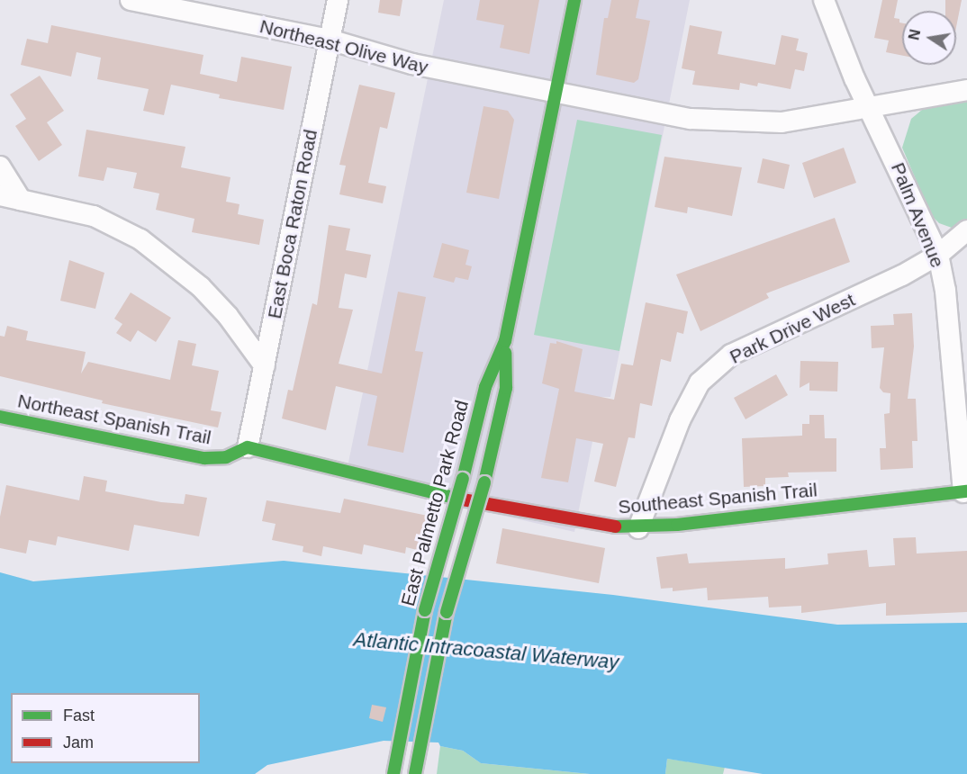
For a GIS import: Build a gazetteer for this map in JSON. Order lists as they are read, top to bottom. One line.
{"streets":{"main road":["Northeast Spanish Trail","Southeast Spanish Trail","East Palmetto Park Road"],"street":["Northeast Olive Way","Palm Avenue","East Boca Raton Road","Park Drive West"]},"crossings":[["Northeast Olive Way","Palm Avenue"],["Northeast Olive Way","East Boca Raton Road"],["Northeast Olive Way","East Palmetto Park Road"],["Palm Avenue","Park Drive West"],["Palm Avenue","Southeast Spanish Trail"],["East Boca Raton Road","Northeast Spanish Trail"],["East Boca Raton Road","Southeast Spanish Trail"],["Park Drive West","Southeast Spanish Trail"],["Northeast Spanish Trail","Southeast Spanish Trail"]],"water":["Atlantic Intracoastal Waterway"],"legend":["Fast","Jam"],"north":"left"}
